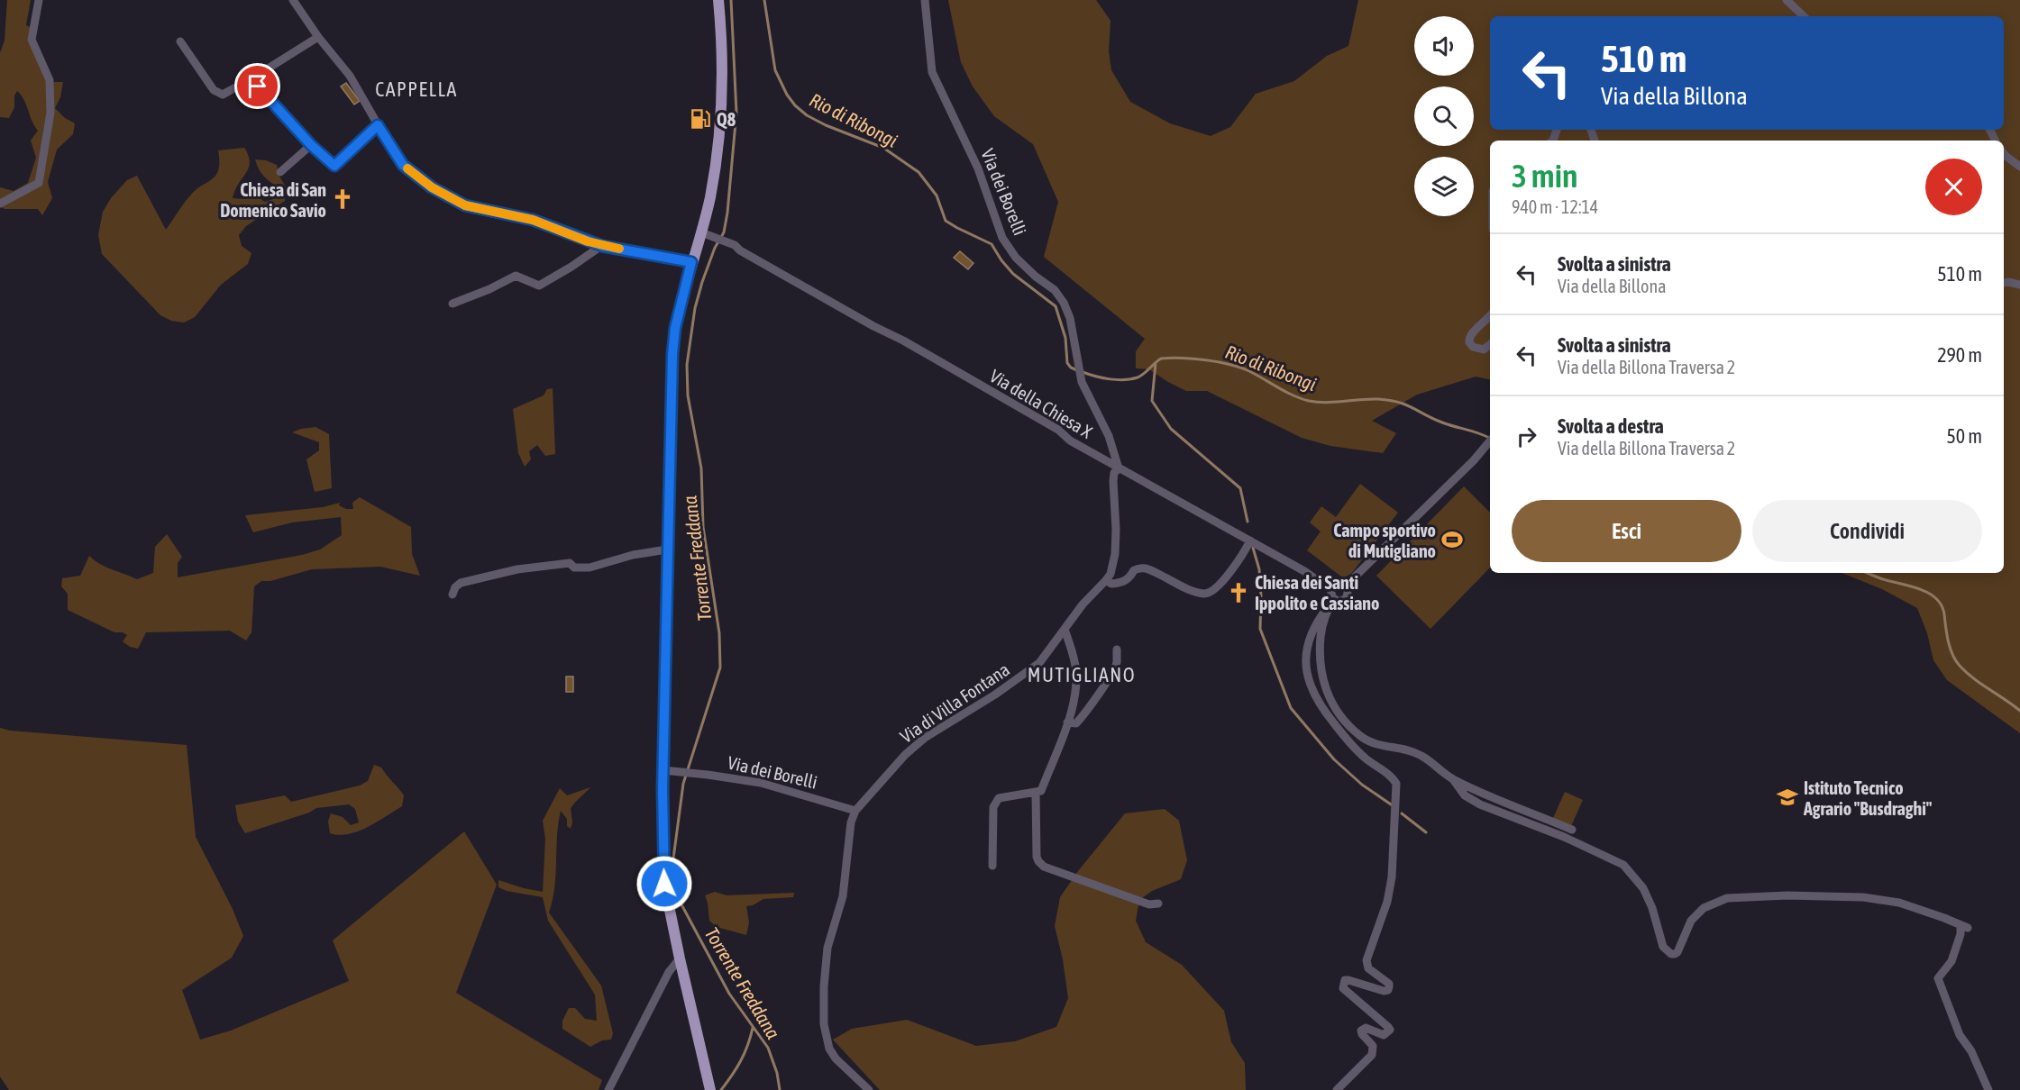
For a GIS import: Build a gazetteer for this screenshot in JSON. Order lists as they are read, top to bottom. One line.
{"streets":{"street":["Via dei Borelli","Via della Chiesa X","Via di Villa Fontana"]},"crossings":[["Via dei Borelli","Via della Chiesa X"],["Via dei Borelli","Via di Villa Fontana"],["Via della Chiesa X","Via di Villa Fontana"]],"districts":["CAPPELLA","MUTIGLIANO"],"water":["Rio di Ribongi","Torrente Freddana"],"places":{"fuel station":["Q8"],"church":["Chiesa di San Domenico Savio","Chiesa dei Santi Ippolito e Cassiano"],"sports":["Campo sportivo di Mutigliano"],"school or university":["Istituto Tecnico Agrario \"Busdraghi\""]},"page":{"turn":["510 m","Via della Billona"],"heading":["3 min","940 m · 12:14"],"list":[{"name":"Svolta a sinistra","note":"Via della Billona","value":"510 m"},{"name":"Svolta a sinistra","note":"Via della Billona Traversa 2","value":"290 m"},{"name":"Svolta a destra","note":"Via della Billona Traversa 2","value":"50 m"}],"buttons":["Esci","Condividi"]}}
